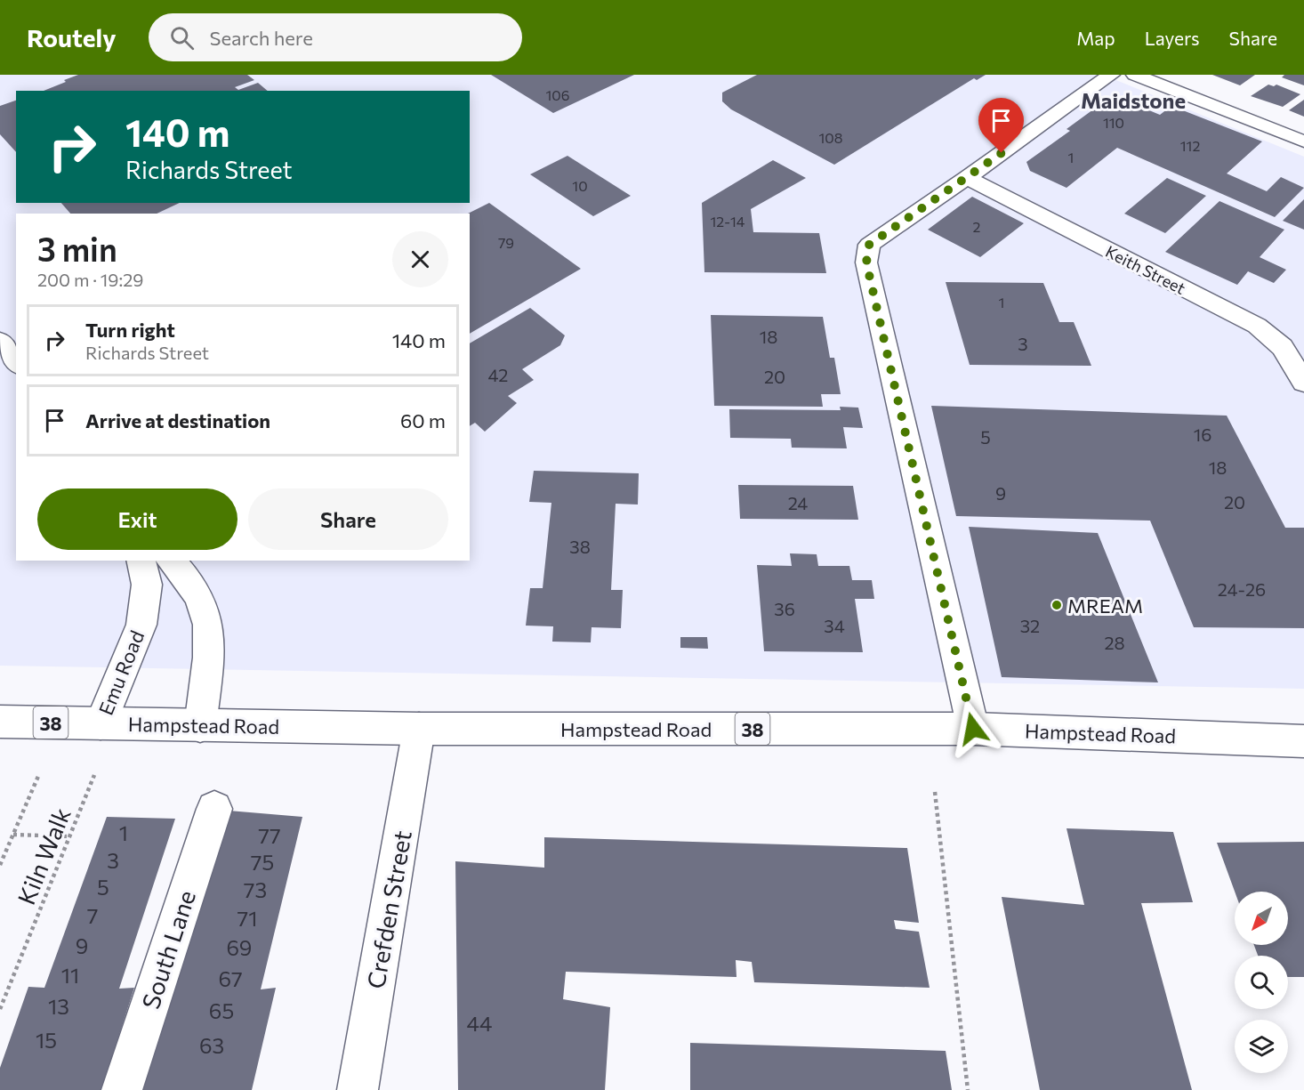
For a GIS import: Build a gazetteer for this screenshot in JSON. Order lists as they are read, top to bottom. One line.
{"streets":{"street":["Keith Street","Emu Road","38","Hampstead Road","Crefden Street","South Lane"],"path":["Kiln Walk"]},"crossings":[["Emu Road","Hampstead Road"],["Hampstead Road","Crefden Street"]],"districts":["Maidstone"],"places":["MREAM"],"house_numbers":["106","110","108","112","1","10","12-14","2","79","1","18","3","42","20","16","5","18","9","20","24","38","24-26","36","34","32","28","1","77","3","75","5","73","7","71","9","69","11","67","13","65","44","15","63"],"north":"bottom left","page":{"header":"Routely","search":"Search here","nav":["Map","Layers","Share"],"turn":["140 m","Richards Street"],"heading":["3 min","200 m · 19:29"],"list":[{"name":"Turn right","note":"Richards Street","value":"140 m"},{"name":"Arrive at destination","value":"60 m"}],"buttons":["Exit","Share"]}}
